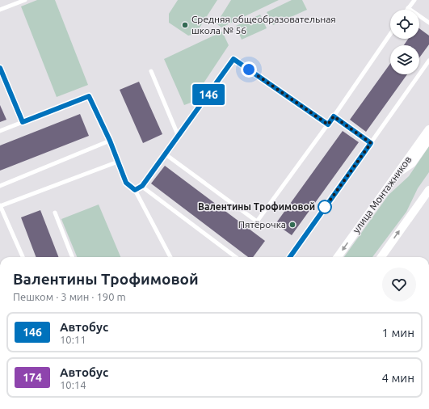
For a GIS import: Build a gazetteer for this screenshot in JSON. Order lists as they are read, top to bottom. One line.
{"streets":{"street":["улица Монтажников"]},"places":["Средняя общеобразовательная школа № 56","Валентины Трофимовой","Пятёрочка"],"lines":["bus line 146"],"page":{"on_map":"146","heading":["Валентины Трофимовой","Пешком · 3 мин · 190 m"],"list":[{"mark":"146","name":"Автобус","note":"10:11","value":"1 мин"},{"mark":"174","name":"Автобус","note":"10:14","value":"4 мин"}]}}
